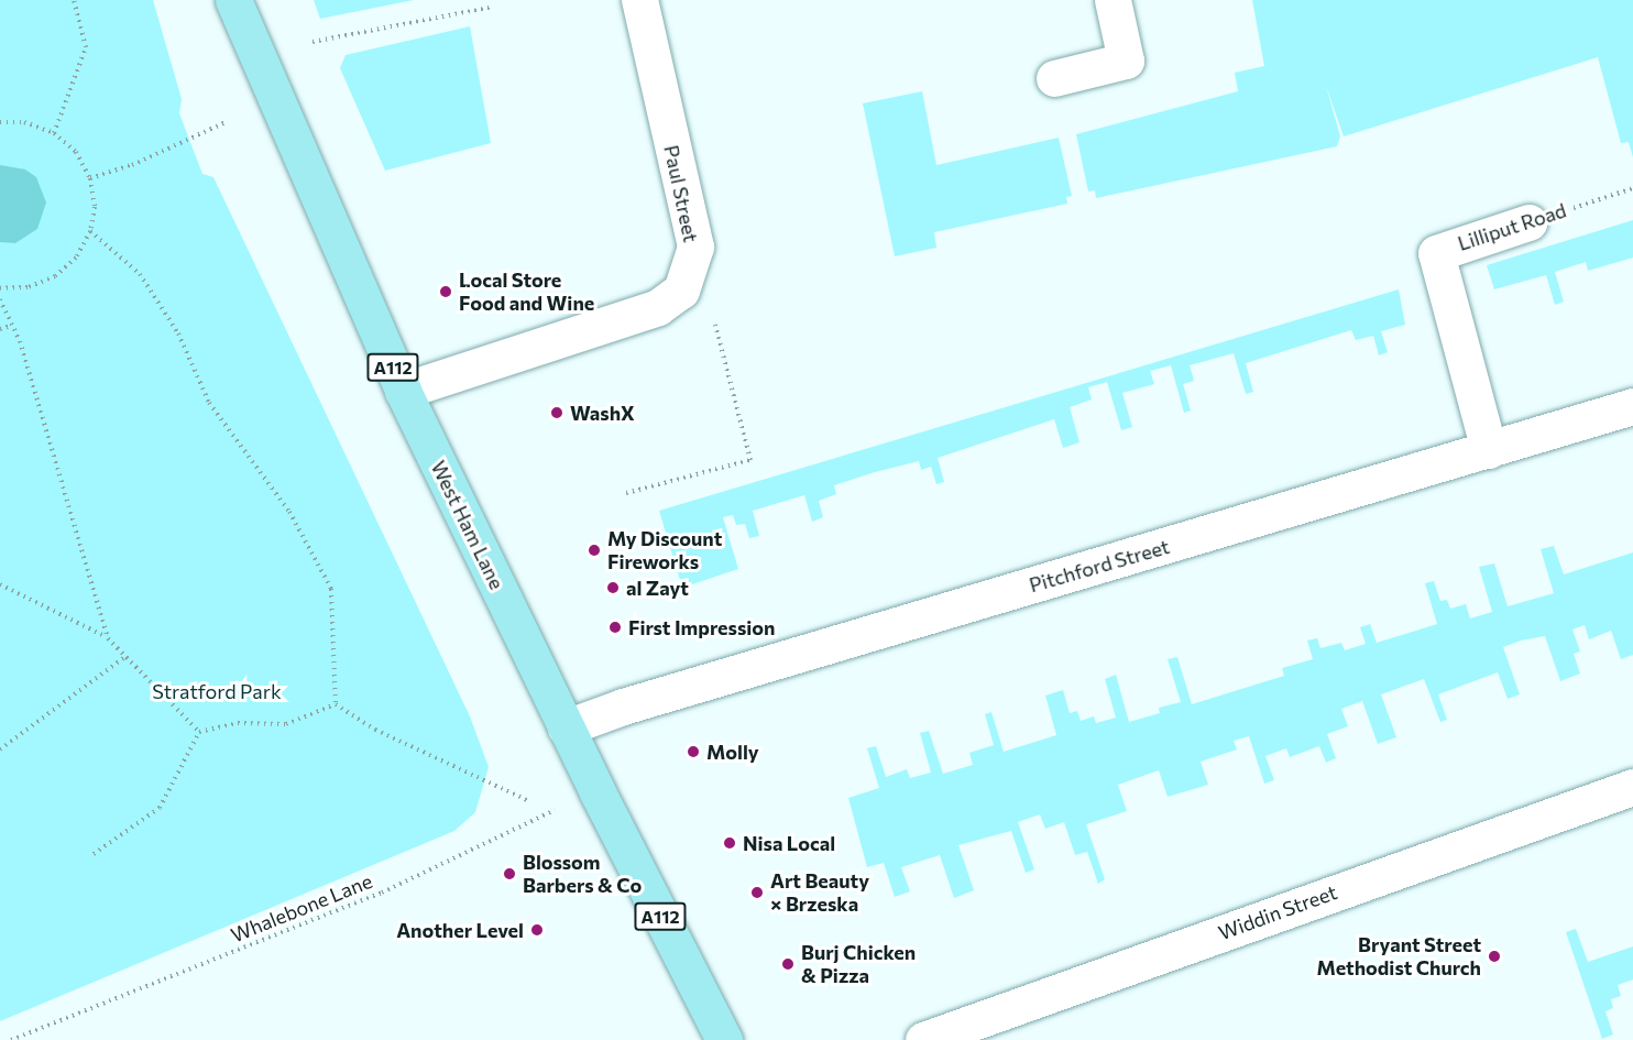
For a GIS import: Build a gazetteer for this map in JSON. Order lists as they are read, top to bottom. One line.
{"streets":{"main road":["A112","West Ham Lane"],"street":["Paul Street","Lilliput Road","Pitchford Street","Widdin Street"],"path":["Whalebone Lane"]},"crossings":[["Paul Street","West Ham Lane"],["Lilliput Road","Pitchford Street"],["West Ham Lane","Pitchford Street"],["West Ham Lane","Whalebone Lane"]],"parks":["Stratford Park"],"places":["Local Store Food and Wine","WashX","My Discount Fireworks","al Zayt","First Impression","Molly","Nisa Local","Blossom Barbers & Co","Art Beauty × Brzeska","Another Level","Bryant Street Methodist Church","Burj Chicken & Pizza"]}
